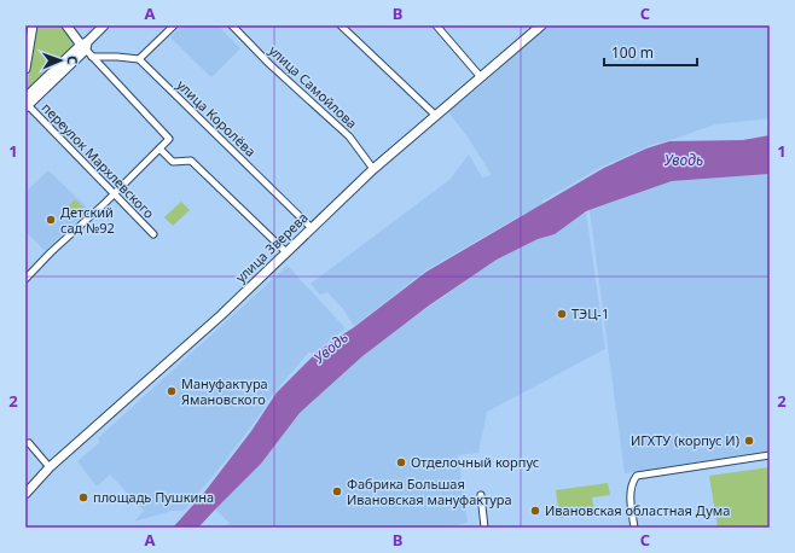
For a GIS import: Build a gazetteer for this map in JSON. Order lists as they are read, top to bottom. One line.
{"streets":{"street":["улица Самойлова","улица Королёва","переулок Мархлевского","улица Зверева"]},"crossings":[["улица Самойлова","улица Зверева"],["улица Королёва","улица Зверева"]],"water":["Уводь"],"places":["Детский сад №92","ТЭЦ-1","Мануфактура Ямановского","ИГХТУ (корпус И)","Отделочный корпус","Фабрика Большая Ивановская мануфактура","площадь Пушкина","Ивановская областная Дума"],"scale_bar":"100 m","north":"right","grid":{"columns":["A","B","C"],"rows":["1","2"]}}
